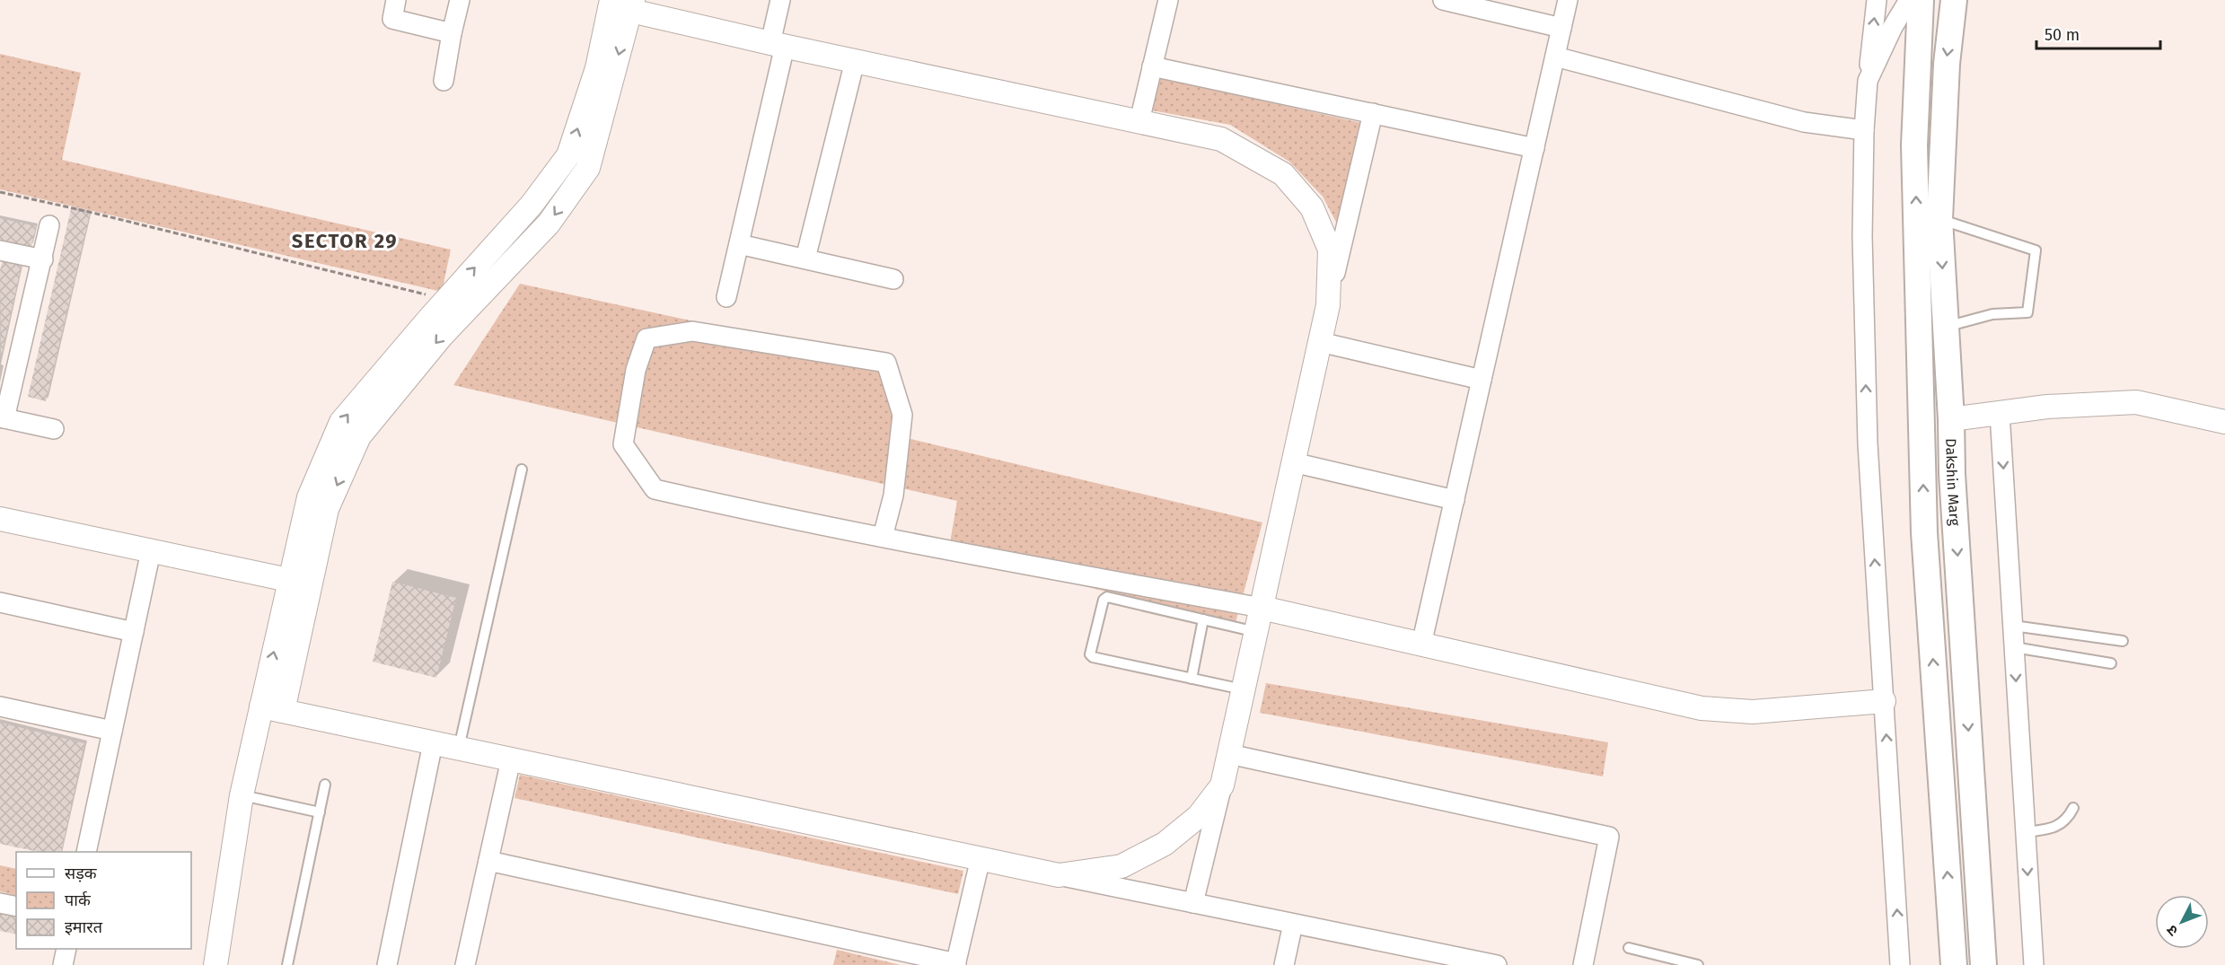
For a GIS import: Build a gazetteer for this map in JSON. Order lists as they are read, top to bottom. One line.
{"streets":{"main road":["Dakshin Marg"]},"districts":["SECTOR 29"],"legend":["सड़क","पार्क","इमारत"],"scale_bar":"50 m","north":"bottom left"}
